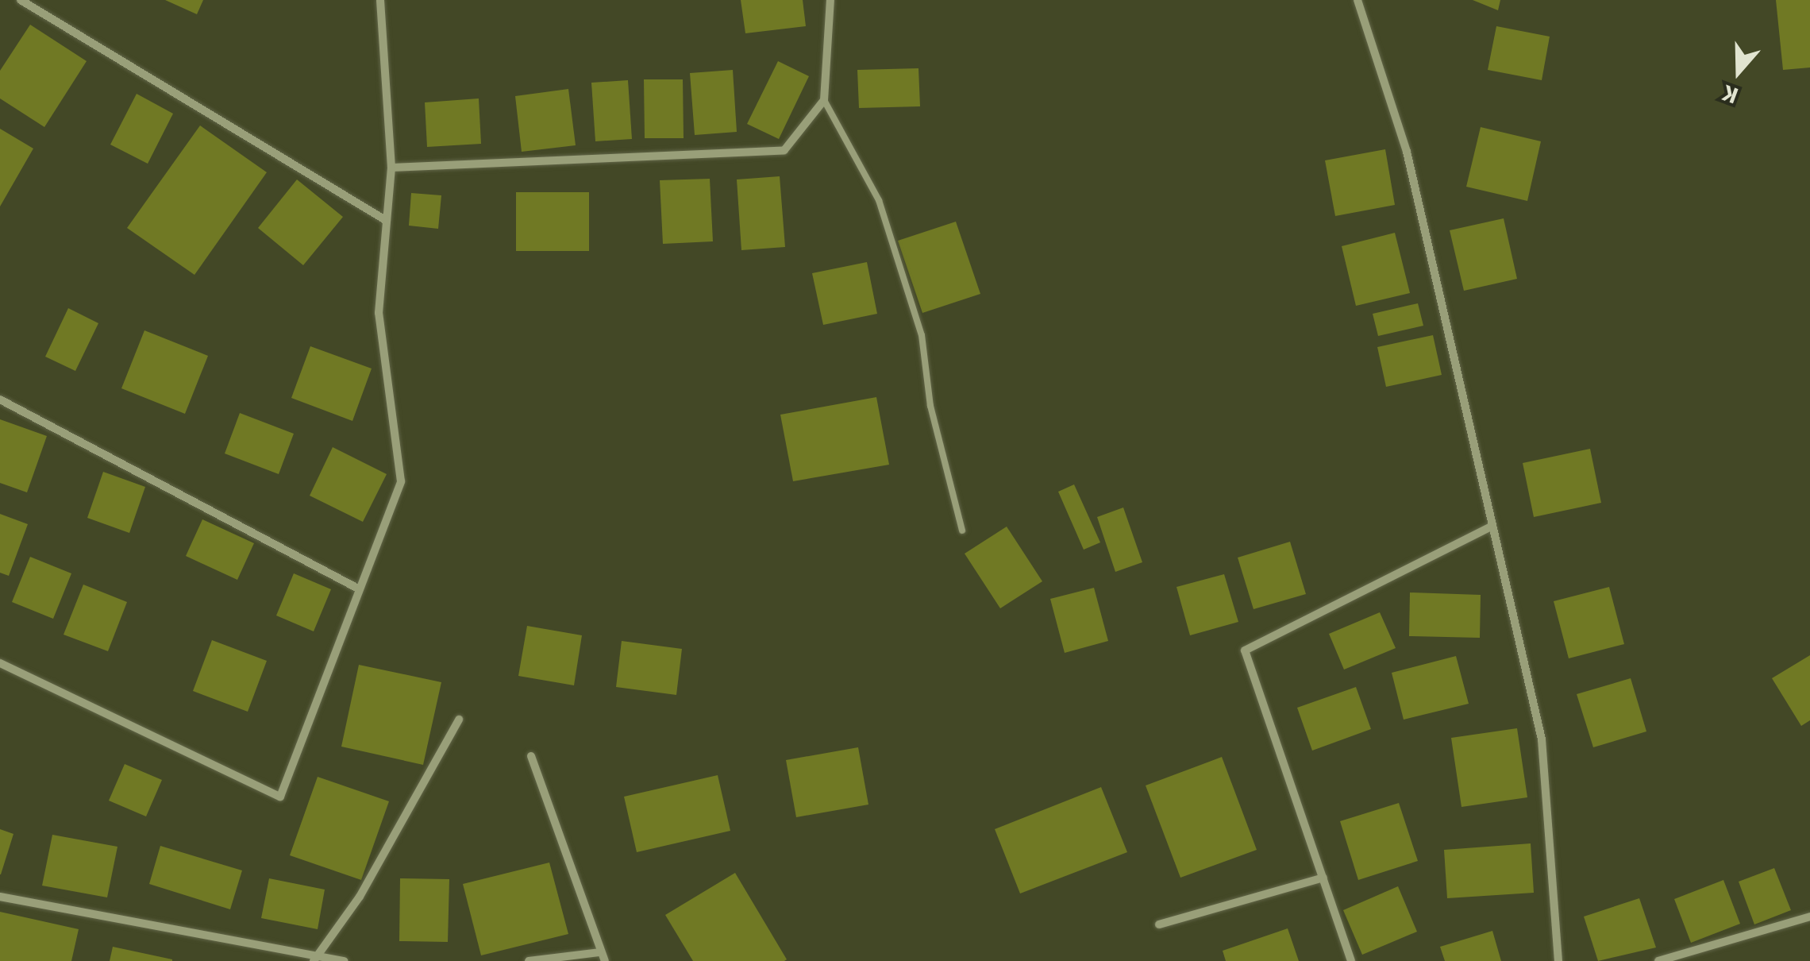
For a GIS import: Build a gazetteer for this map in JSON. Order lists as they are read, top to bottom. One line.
{"north":"bottom"}
